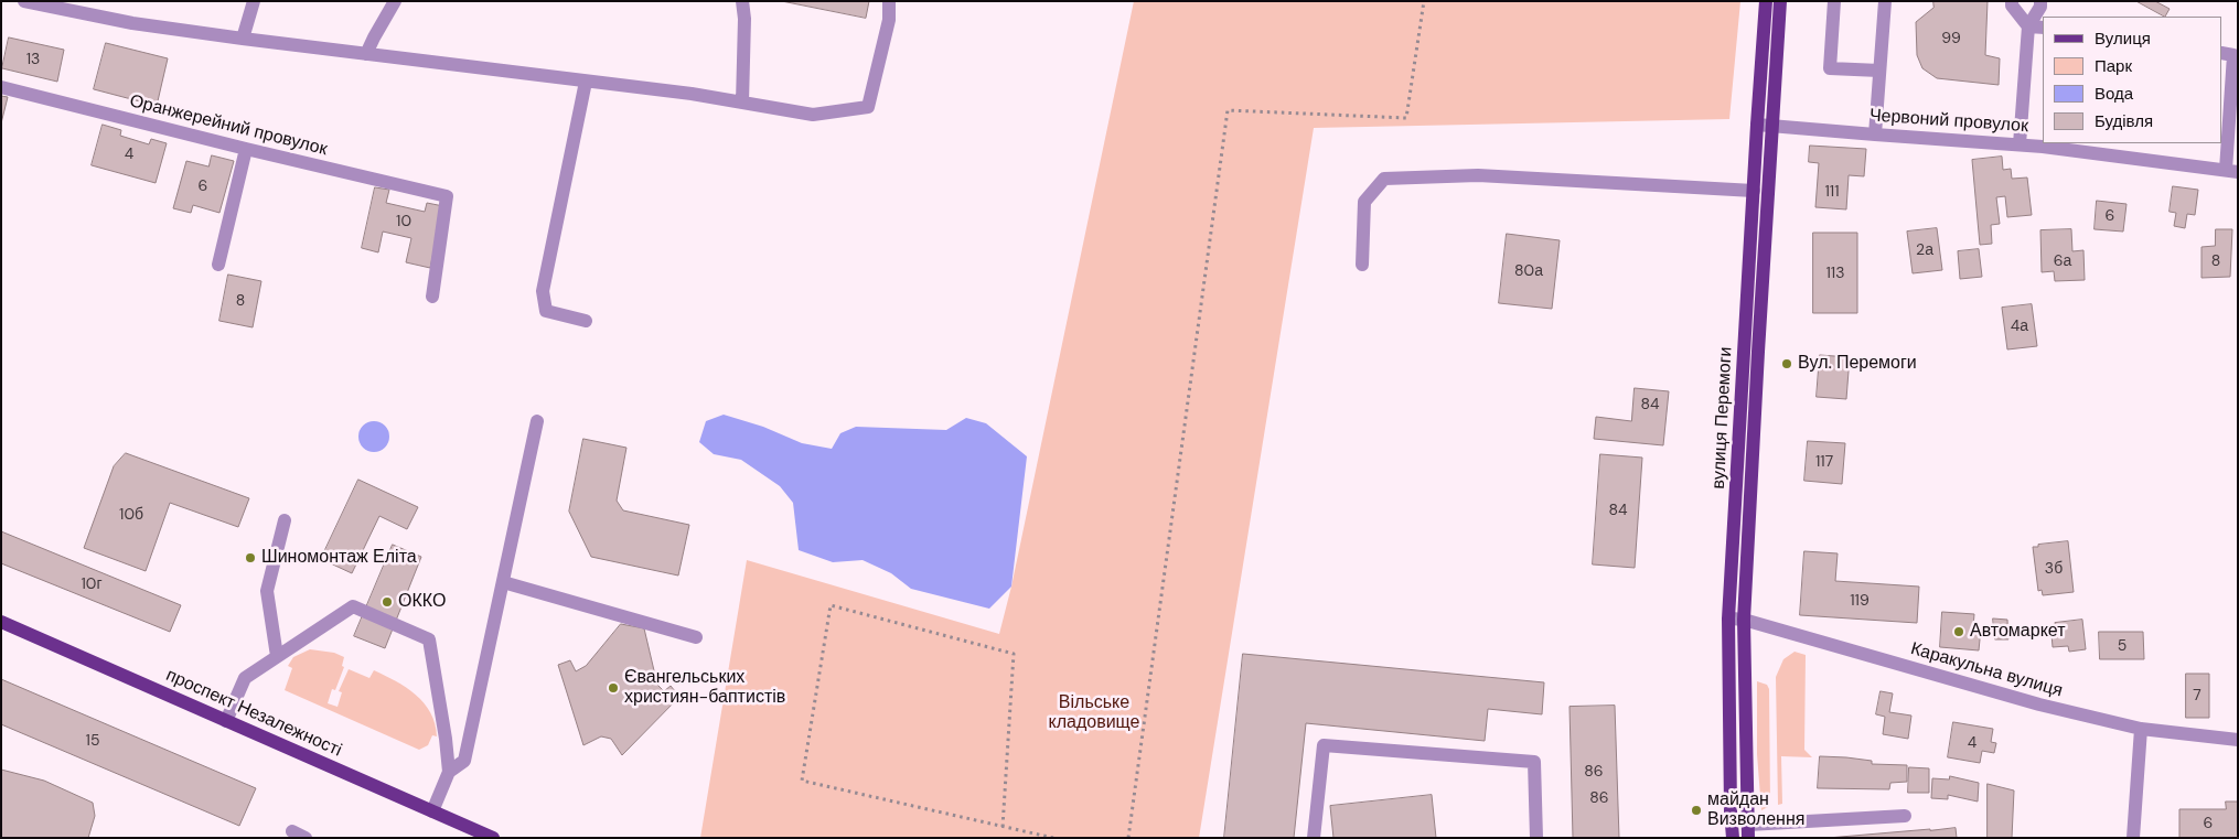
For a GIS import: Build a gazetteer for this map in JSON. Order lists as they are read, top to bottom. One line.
{"streets":{"main road":["вулиця Перемоги","проспект Незалежності"],"street":["Червоний провулок","Оранжерейний провулок","Каракульна вулиця"]},"crossings":[["Червоний провулок","вулиця Перемоги"],["вулиця Перемоги","Каракульна вулиця"]],"parks":["Вільське кладовище"],"places":["Вул. Перемоги","Шиномонтаж Еліта","ОККО","Автомаркет","Євангельських християн-баптистів","майдан Визволення"],"house_numbers":["99","13","4","6","111","6","10","2а","6а","8","80а","113","8","4а","84","117","84","10б","3б","10г","119","5","7","15","4","86","86","6"],"legend":["Вулиця","Парк","Вода","Будівля"]}
